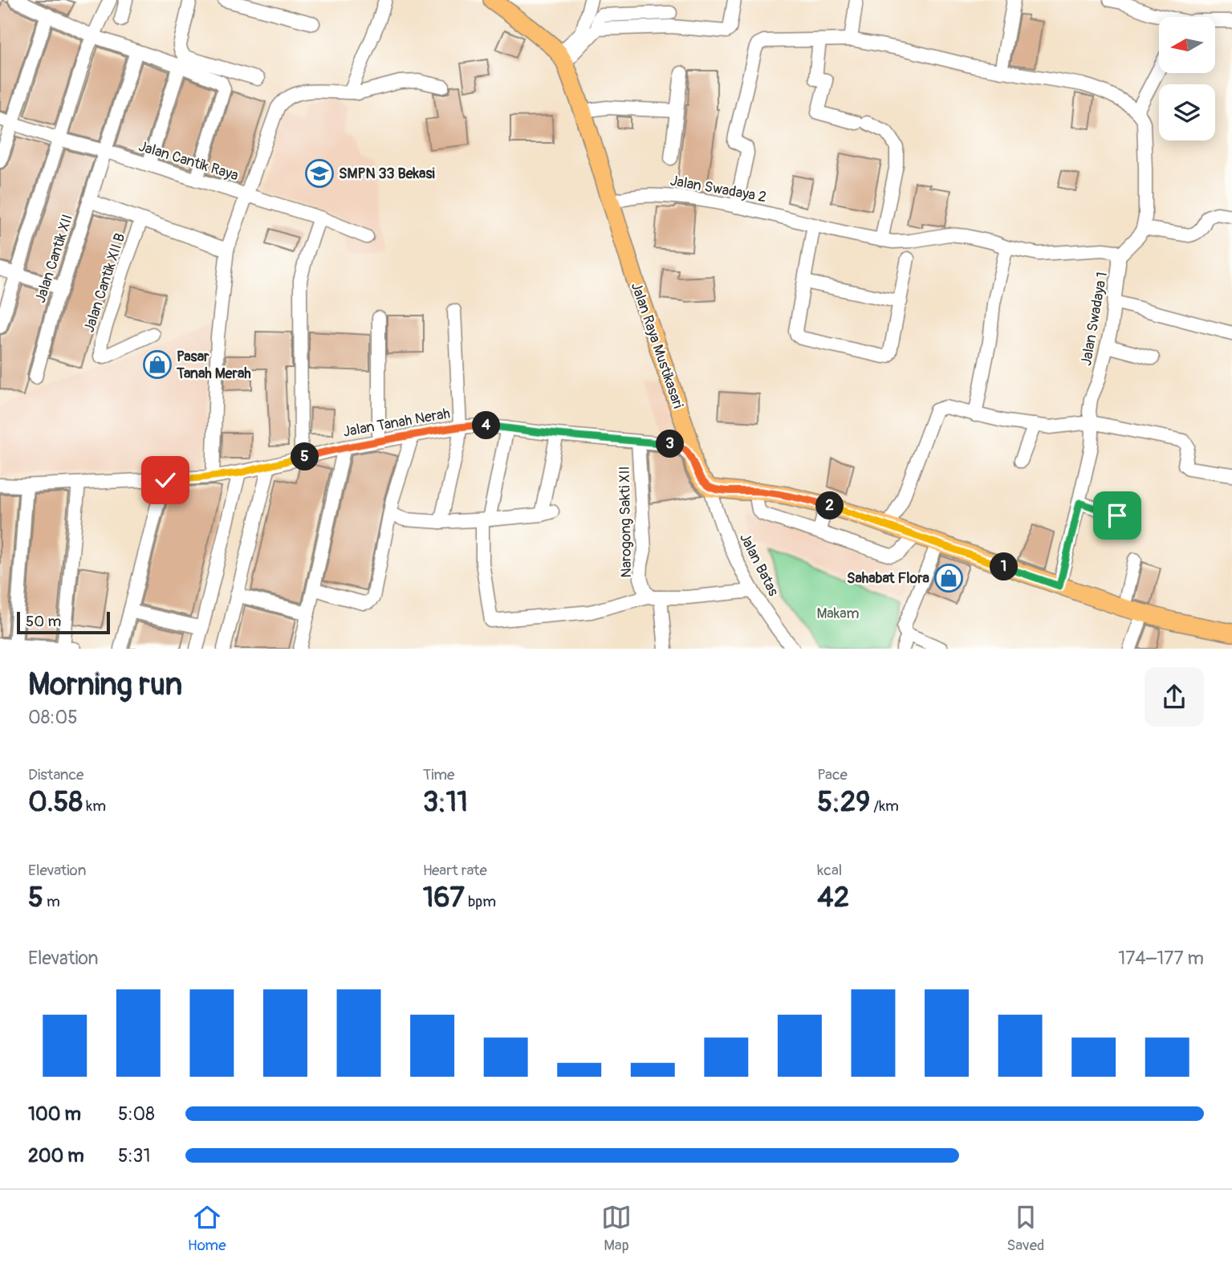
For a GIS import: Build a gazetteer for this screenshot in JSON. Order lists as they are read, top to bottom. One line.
{"streets":{"main road":["Jalan Raya Mustikasari"],"street":["Jalan Cantik Raya","Jalan Swadaya 2","Jalan Cantik XII","Jalan Cantik XII B","Jalan Swadaya 1","Jalan Tanah Nerah","Narogong Sakti XII","Jalan Batas"]},"crossings":[["Jalan Cantik Raya","Jalan Cantik XII"],["Jalan Swadaya 2","Jalan Swadaya 1"],["Jalan Swadaya 2","Jalan Raya Mustikasari"],["Jalan Raya Mustikasari","Jalan Tanah Nerah"],["Jalan Raya Mustikasari","Jalan Batas"],["Jalan Tanah Nerah","Narogong Sakti XII"]],"parks":["Makam"],"places":{"school or university":["SMPN 33 Bekasi"],"shop":["Pasar Tanah Merah","Sahabat Flora"]},"scale_bar":"50 m","north":"left","page":{"pins":["4","3","5","2","1"],"scale":"50 m","heading":["Morning run","08:05"],"stats":[["Distance","0.58 km"],["Time","3:11"],["Pace","5:29 /km"],["Elevation","5 m"],["Heart rate","167 bpm"],["kcal","42"]],"chart":["Elevation","174–177 m"],"list":[{"name":"100 m","note":"5:08"},{"name":"200 m","note":"5:31"}],"tabs":["Home","Map","Saved"]}}
